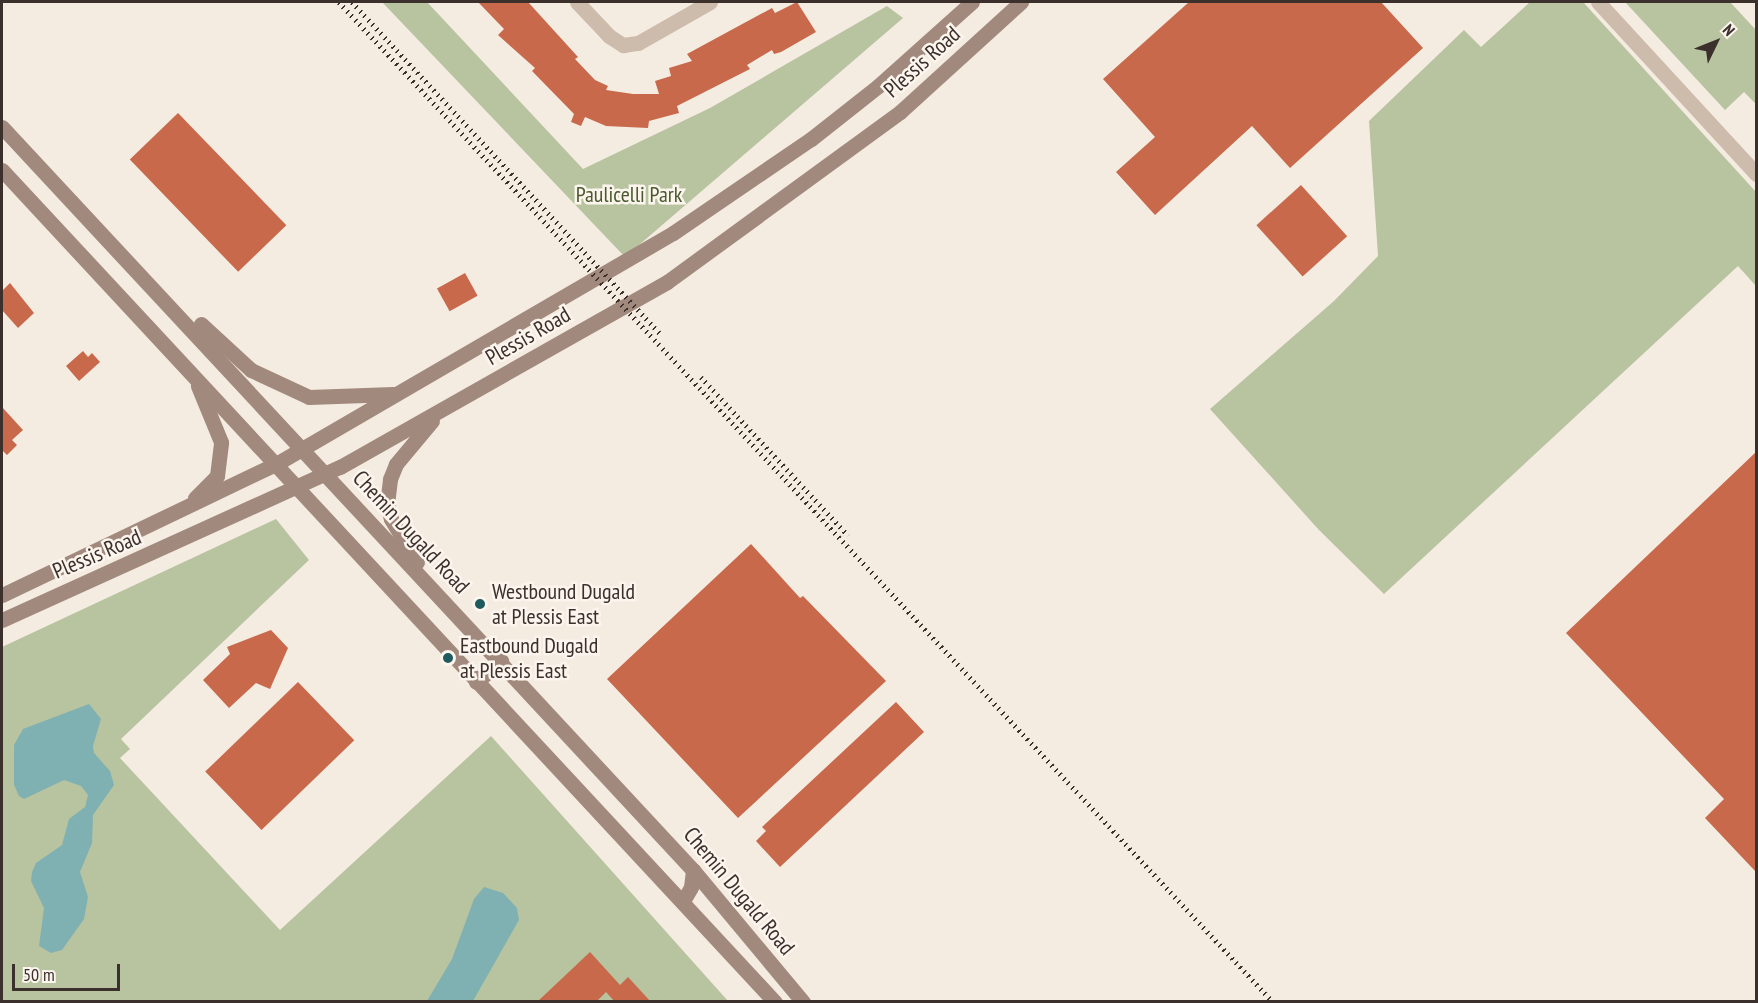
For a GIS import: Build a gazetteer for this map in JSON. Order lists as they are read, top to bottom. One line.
{"streets":{"main road":["Plessis Road","Chemin Dugald Road"]},"crossings":[["Plessis Road","Chemin Dugald Road"]],"parks":["Paulicelli Park"],"places":["Westbound Dugald at Plessis East","Eastbound Dugald at Plessis East"],"scale_bar":"50 m","north":"top right"}
